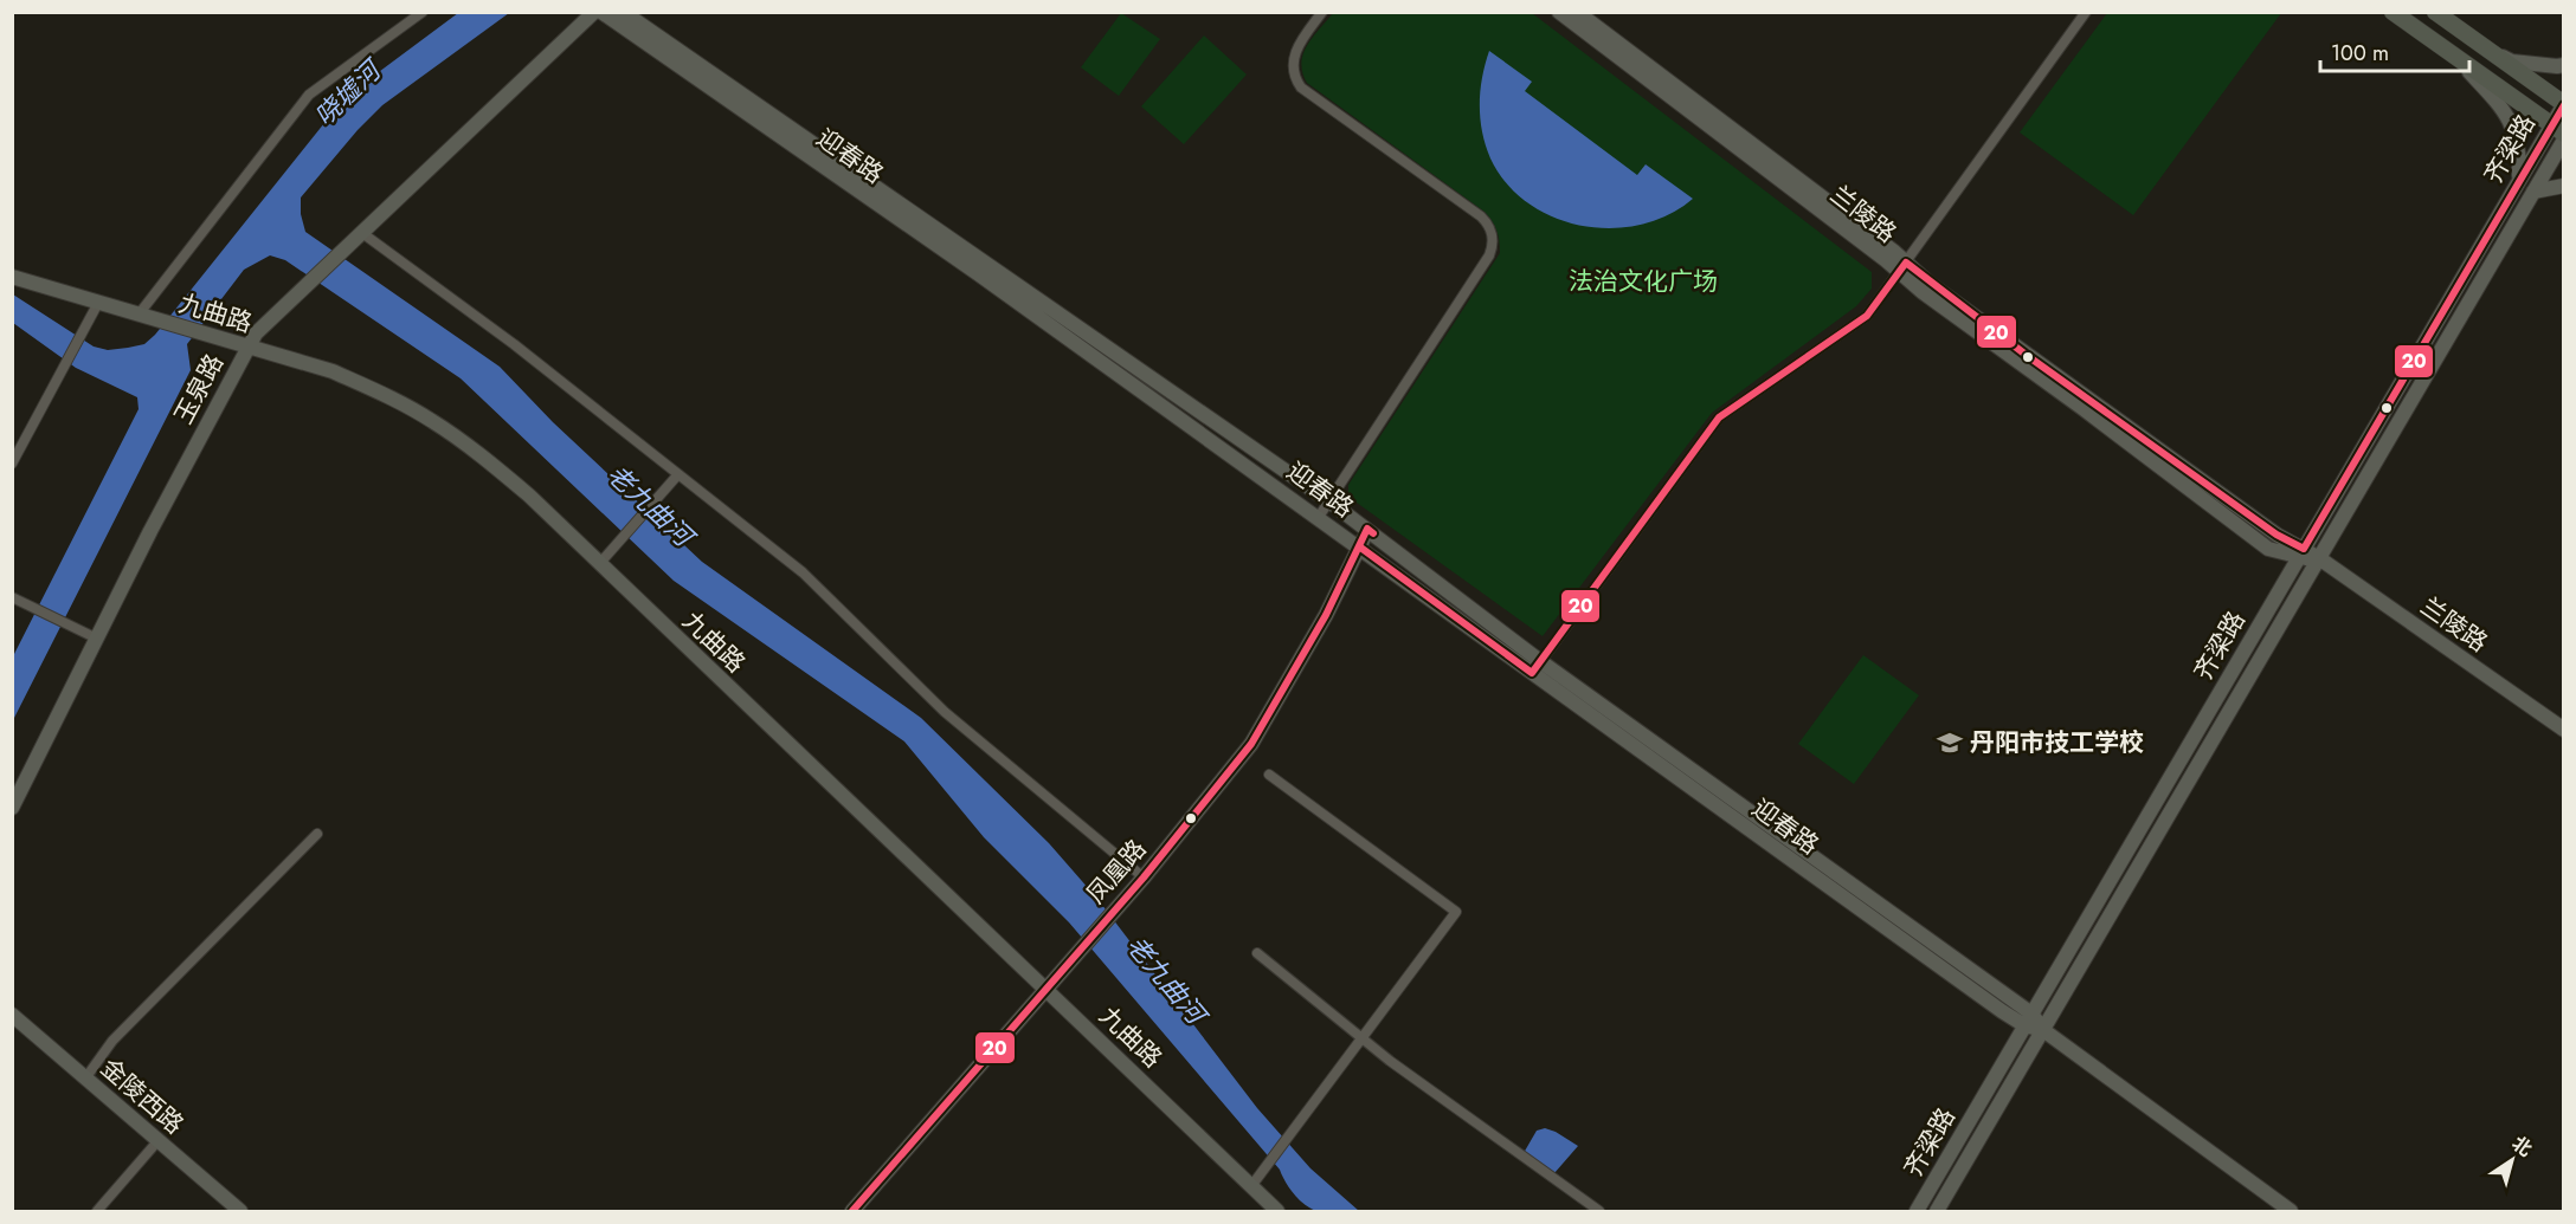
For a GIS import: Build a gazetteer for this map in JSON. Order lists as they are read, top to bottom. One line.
{"streets":{"street":["齐梁路","迎春路","兰陵路","九曲路","玉泉路","凤凰路","金陵西路"]},"crossings":[["齐梁路","迎春路"],["齐梁路","兰陵路"],["迎春路","凤凰路"],["九曲路","玉泉路"],["九曲路","凤凰路"]],"water":["哓墟河","老九曲河"],"parks":["法治文化广场"],"places":{"school or university":["丹阳市技工学校"]},"lines":["transit line 20"],"scale_bar":"100 m","north":"top right"}
